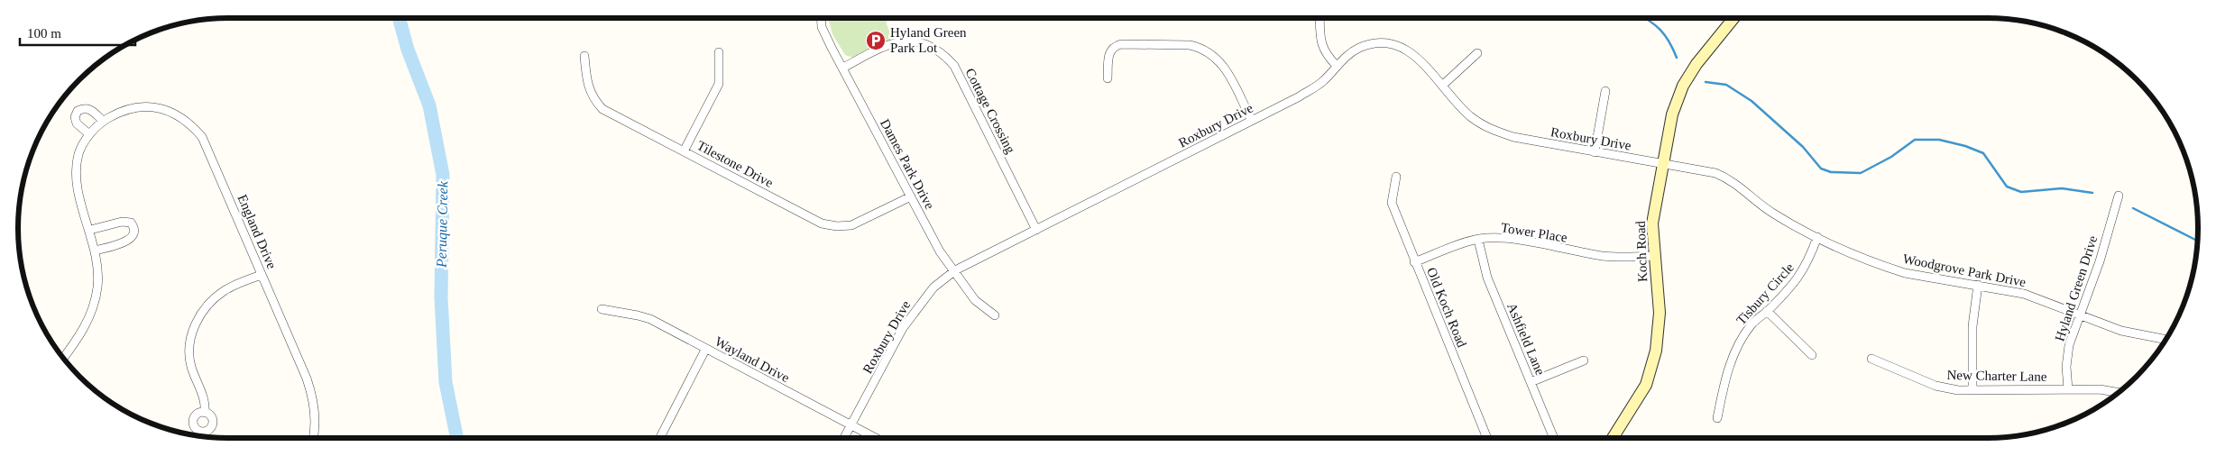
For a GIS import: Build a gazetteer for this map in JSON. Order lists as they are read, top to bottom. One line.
{"streets":{"street":["Cottage Crossing","Roxbury Drive","Tilestone Drive","Dames Park Drive","England Drive","Tower Place","Koch Road","Woodgrove Park Drive","Hyland Green Drive","Tisbury Circle","Old Koch Road","Ashfield Lane","Wayland Drive","New Charter Lane"]},"crossings":[["Cottage Crossing","Roxbury Drive"],["Cottage Crossing","Dames Park Drive"],["Roxbury Drive","Dames Park Drive"],["Roxbury Drive","Koch Road"],["Roxbury Drive","Woodgrove Park Drive"],["Roxbury Drive","Wayland Drive"],["Tilestone Drive","Dames Park Drive"],["Tower Place","Koch Road"],["Tower Place","Old Koch Road"],["Tower Place","Ashfield Lane"],["Koch Road","Woodgrove Park Drive"],["Woodgrove Park Drive","Hyland Green Drive"],["Woodgrove Park Drive","Tisbury Circle"],["Hyland Green Drive","New Charter Lane"]],"water":["Peruque Creek"],"places":{"parking":["Hyland Green Park Lot"]},"scale_bar":"100 m"}
